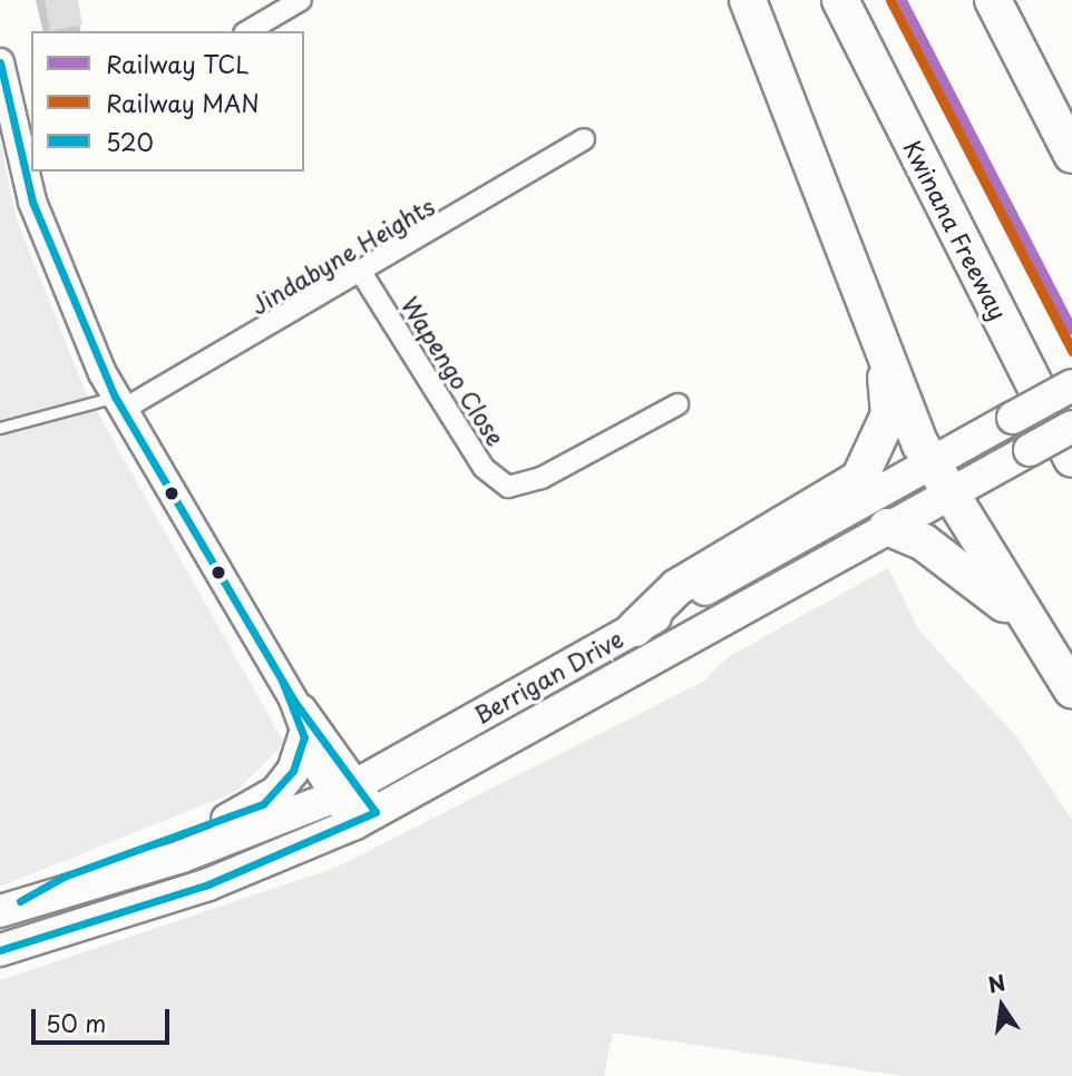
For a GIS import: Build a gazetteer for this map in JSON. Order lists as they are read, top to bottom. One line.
{"streets":{"highway":["Kwinana Freeway"],"main road":["Berrigan Drive"],"street":["Jindabyne Heights","Wapengo Close"]},"crossings":[["Jindabyne Heights","Wapengo Close"]],"lines":["rail line TCL","rail line MAN","transit line 520"],"legend":["Railway TCL","Railway MAN","520"],"scale_bar":"50 m","north":"top"}
